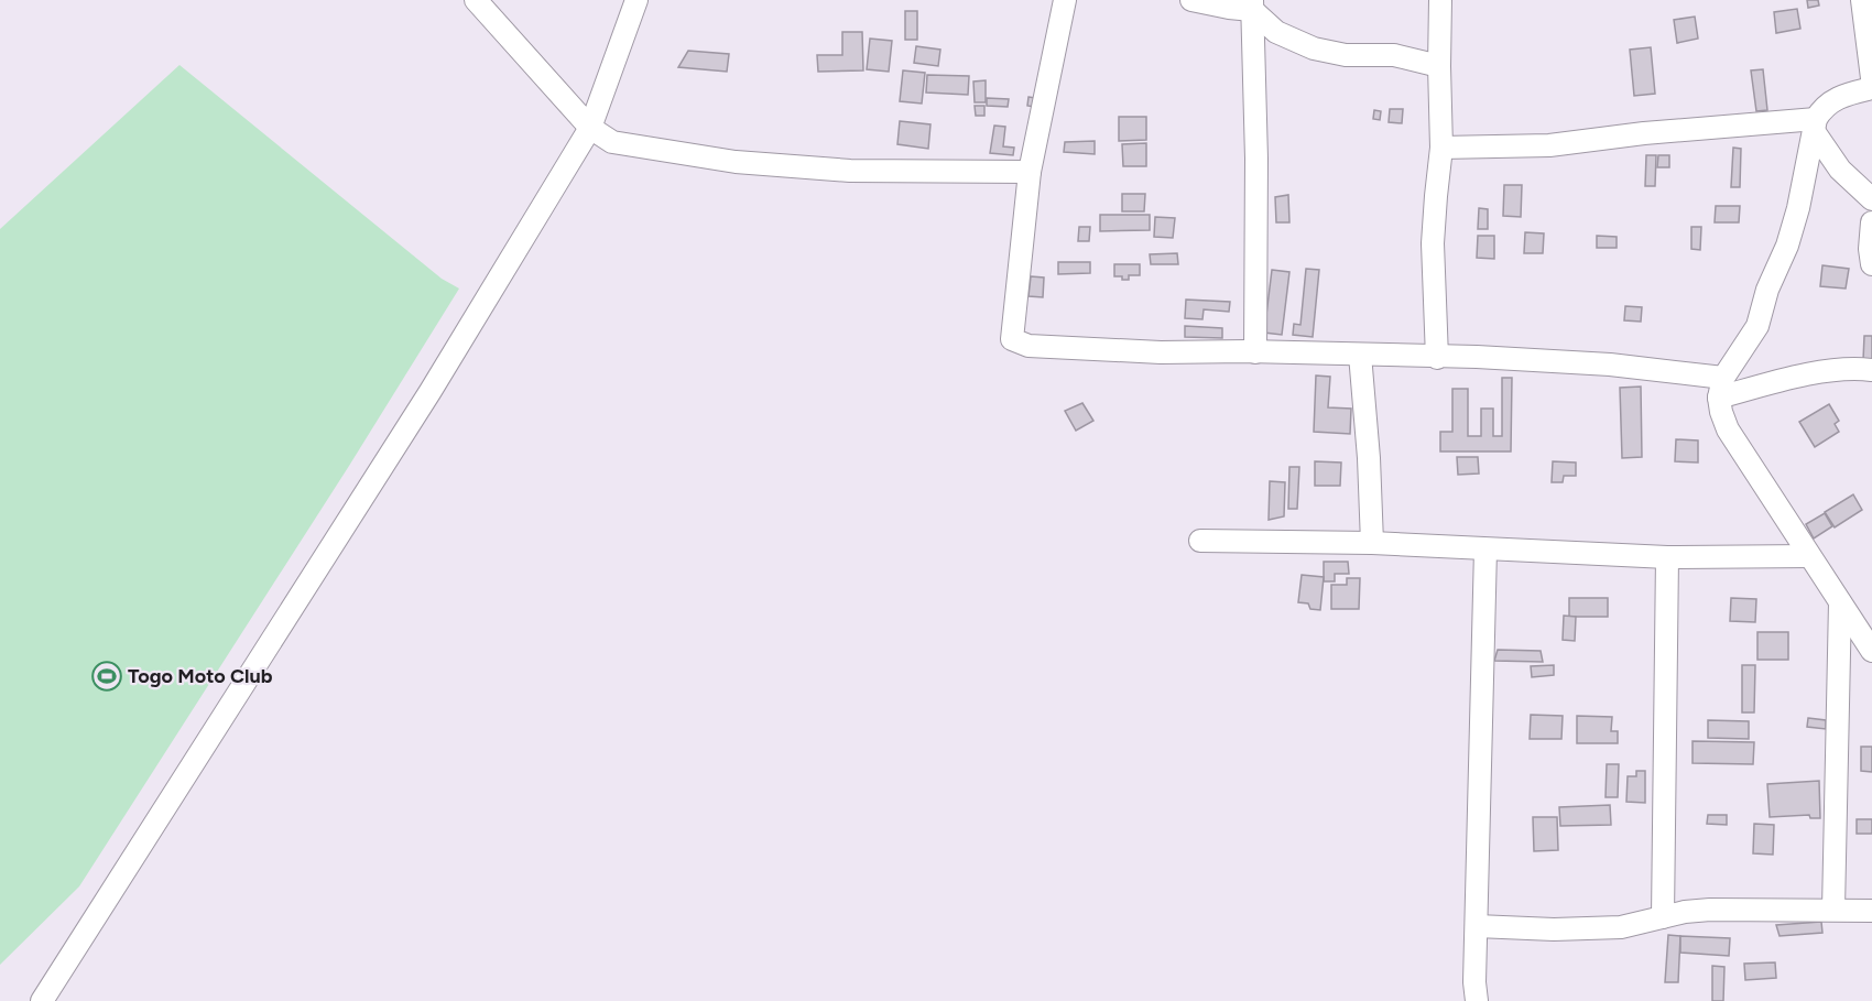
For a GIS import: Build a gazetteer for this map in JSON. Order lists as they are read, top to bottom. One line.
{"places":{"sports":["Togo Moto Club"]}}
